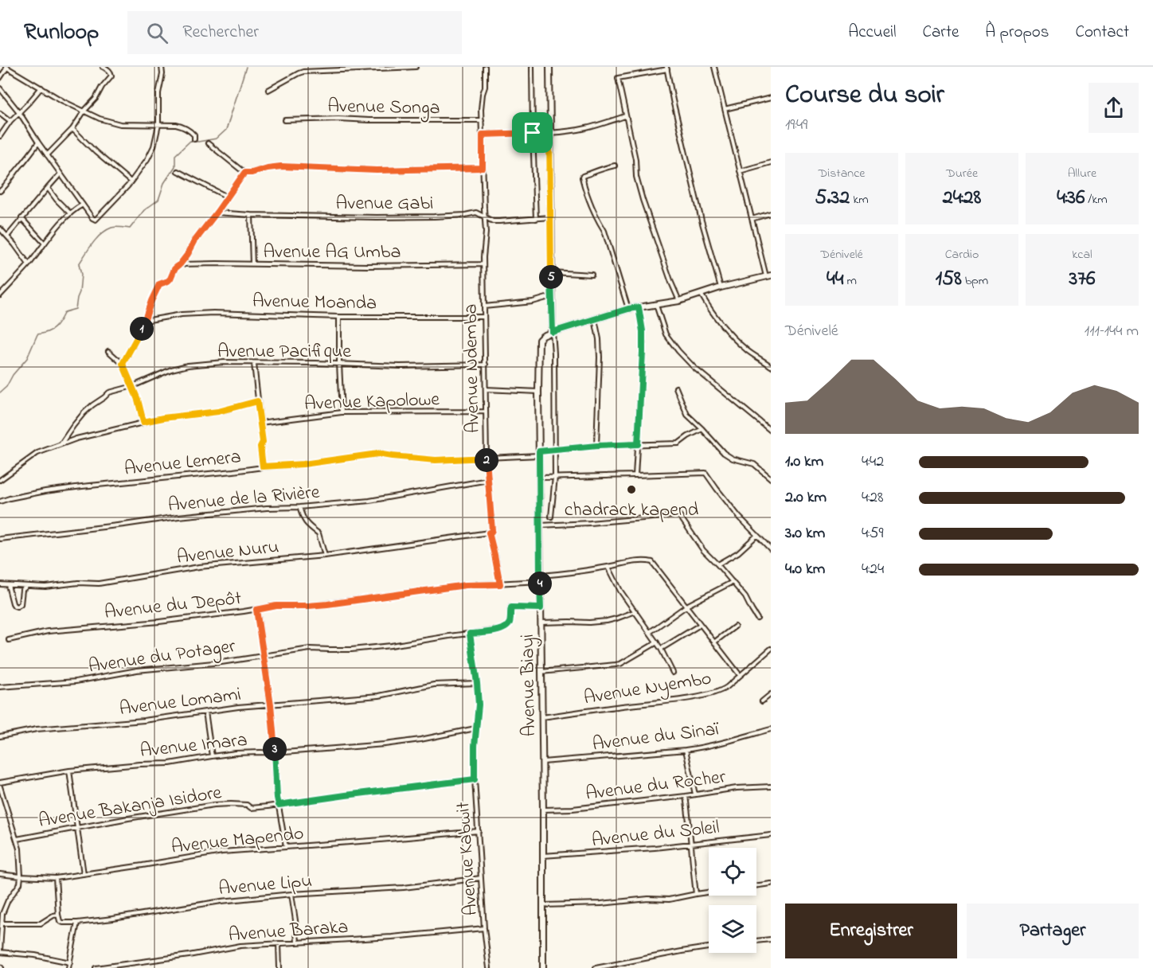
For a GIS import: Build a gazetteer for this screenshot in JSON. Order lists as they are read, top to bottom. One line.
{"streets":{"street":["Avenue Songa","Avenue Gabi","Avenue AG Umba","Avenue Moanda","Avenue Pacifique","Avenue Ndemba","Avenue Kapolowe","Avenue Lemera","Avenue de la Rivière","Avenue Nuru","Avenue du Depôt","Avenue du Potager","Avenue Biayi","Avenue Nyembo","Avenue Lomami","Avenue du Sinaï","Avenue Imara","Avenue du Rocher","Avenue Bakanja Isidore","Avenue du Soleil","Avenue Mapendo","Avenue Kabwit","Avenue Lipu","Avenue Baraka"]},"crossings":[["Avenue Songa","Avenue Ndemba"],["Avenue Gabi","Avenue Ndemba"],["Avenue AG Umba","Avenue Ndemba"],["Avenue Moanda","Avenue Ndemba"],["Avenue Pacifique","Avenue Ndemba"],["Avenue Ndemba","Avenue Kapolowe"],["Avenue Ndemba","Avenue Lemera"],["Avenue Ndemba","Avenue de la Rivière"],["Avenue Ndemba","Avenue Nuru"],["Avenue Ndemba","Avenue du Depôt"],["Avenue Lemera","Avenue Biayi"],["Avenue du Depôt","Avenue Biayi"],["Avenue du Potager","Avenue Biayi"],["Avenue du Potager","Avenue Kabwit"],["Avenue Biayi","Avenue Nyembo"],["Avenue Biayi","Avenue du Sinaï"],["Avenue Biayi","Avenue du Rocher"],["Avenue Biayi","Avenue du Soleil"],["Avenue Lomami","Avenue Kabwit"],["Avenue Imara","Avenue Kabwit"],["Avenue Bakanja Isidore","Avenue Kabwit"],["Avenue Mapendo","Avenue Kabwit"],["Avenue Kabwit","Avenue Lipu"],["Avenue Kabwit","Avenue Baraka"]],"places":["chadrack kapend"],"page":{"header":"Runloop","search":"Rechercher","nav":["Accueil","Carte","À propos","Contact"],"heading":["Course du soir","19:49"],"stats":[["Distance","5.32 km"],["Durée","24:28"],["Allure","4:36 /km"],["Dénivelé","44 m"],["Cardio","158 bpm"],["kcal","376"]],"pins":["5","1","2","4","3"],"chart":["Dénivelé","111–144 m"],"list":[{"name":"1.0 km","note":"4:42"},{"name":"2.0 km","note":"4:28"},{"name":"3.0 km","note":"4:59"},{"name":"4.0 km","note":"4:24"}],"buttons":["Enregistrer","Partager"]}}
